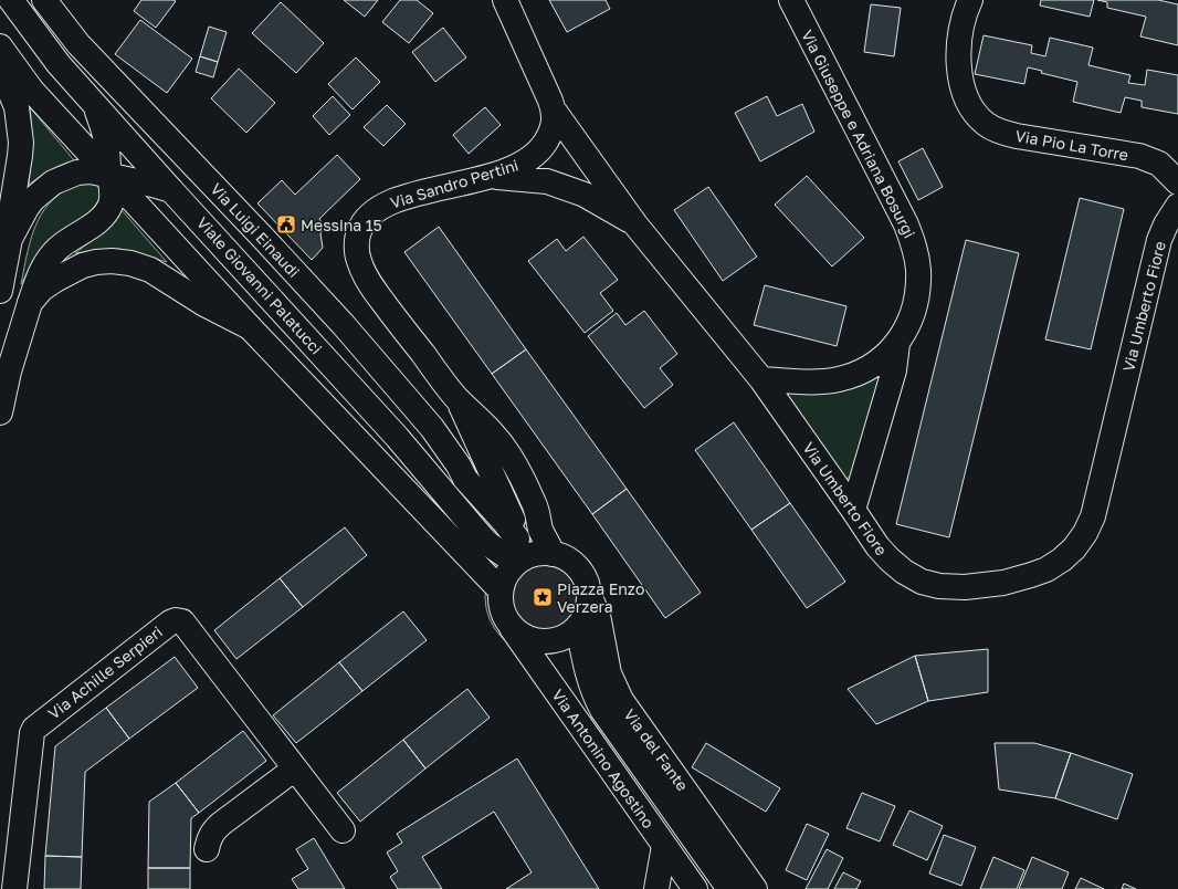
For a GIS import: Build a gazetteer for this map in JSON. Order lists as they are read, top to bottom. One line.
{"streets":{"street":["Via Giuseppe e Adriana Bosurgi","Via Pio La Torre","Via Sandro Pertini","Via Luigi Einaudi","Viale Giovanni Palatucci","Via Umberto Fiore","Via Achille Serpieri","Via del Fante","Via Antonino Agostino"]},"crossings":[["Via Giuseppe e Adriana Bosurgi","Via Umberto Fiore"],["Via Sandro Pertini","Via Umberto Fiore"],["Via Luigi Einaudi","Viale Giovanni Palatucci"],["Via Luigi Einaudi","Via del Fante"],["Via Luigi Einaudi","Via Antonino Agostino"],["Viale Giovanni Palatucci","Via del Fante"],["Viale Giovanni Palatucci","Via Antonino Agostino"],["Via del Fante","Via Antonino Agostino"]],"places":{"public building":["Messina 15"],"place":["Piazza Enzo Verzera"]}}
